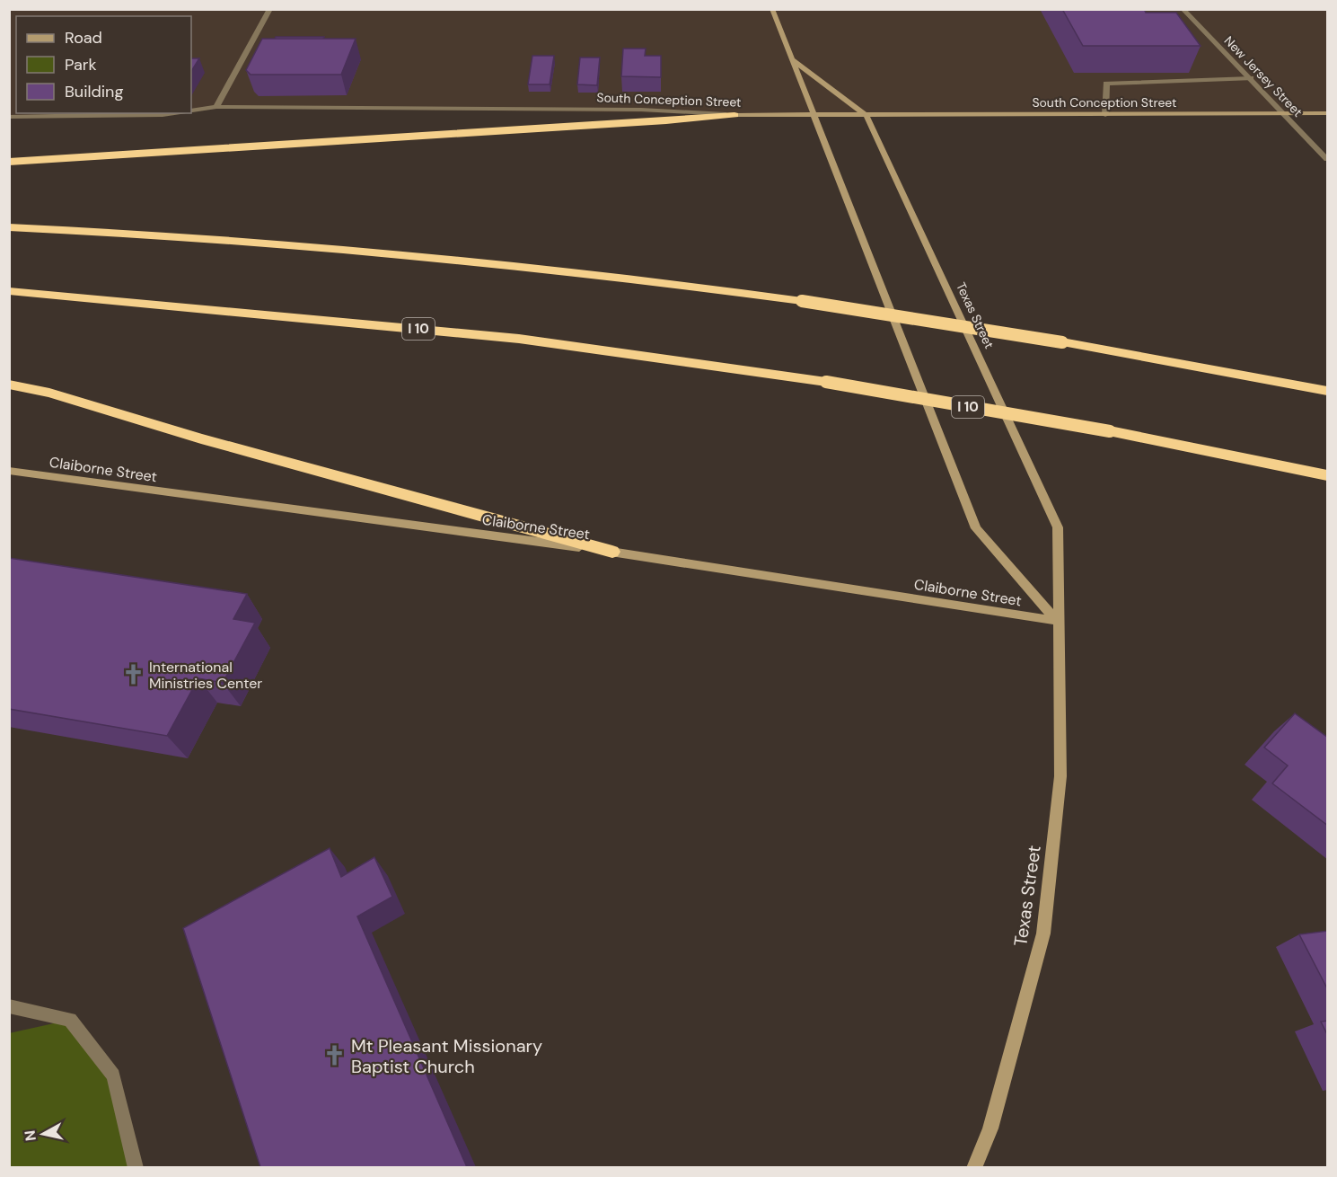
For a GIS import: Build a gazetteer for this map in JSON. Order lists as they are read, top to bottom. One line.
{"streets":{"highway":["I 10"],"street":["New Jersey Street","South Conception Street","Texas Street","Claiborne Street"]},"crossings":[["New Jersey Street","South Conception Street"],["South Conception Street","Texas Street"],["Texas Street","Claiborne Street"]],"places":{"church":["International Ministries Center","Mt Pleasant Missionary Baptist Church"]},"legend":["Road","Park","Building"],"north":"left"}
